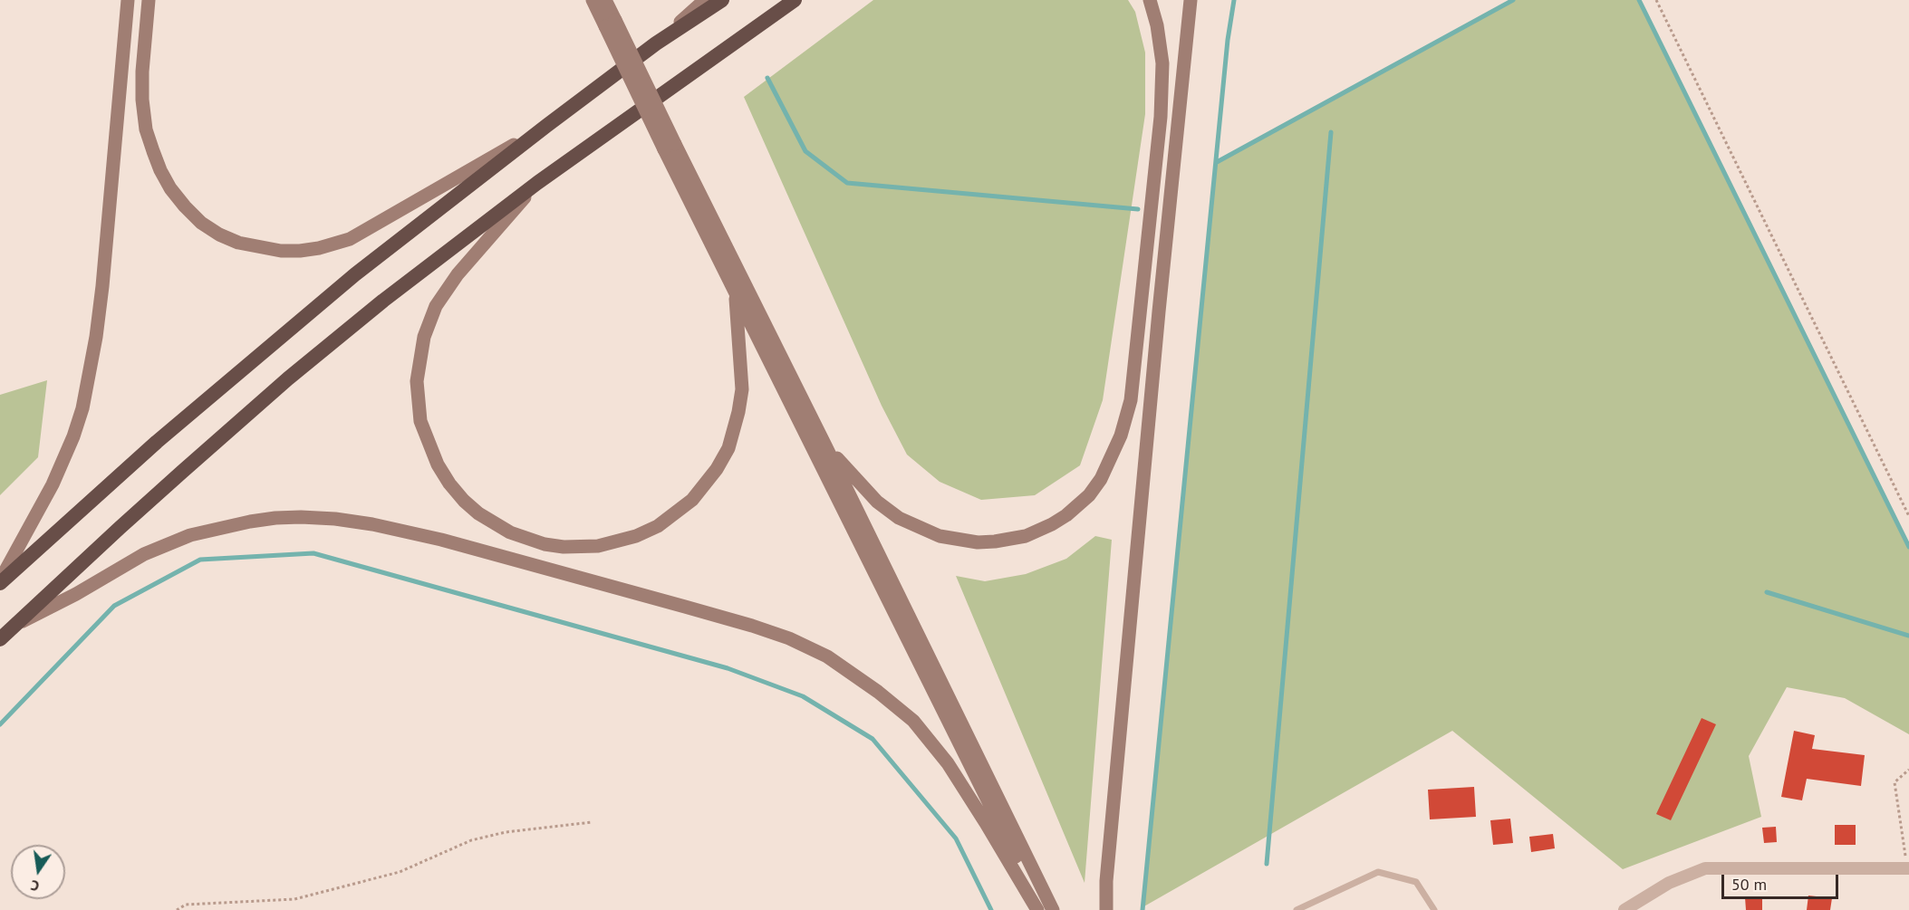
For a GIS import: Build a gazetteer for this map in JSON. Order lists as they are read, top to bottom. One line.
{"scale_bar":"50 m","north":"bottom"}
